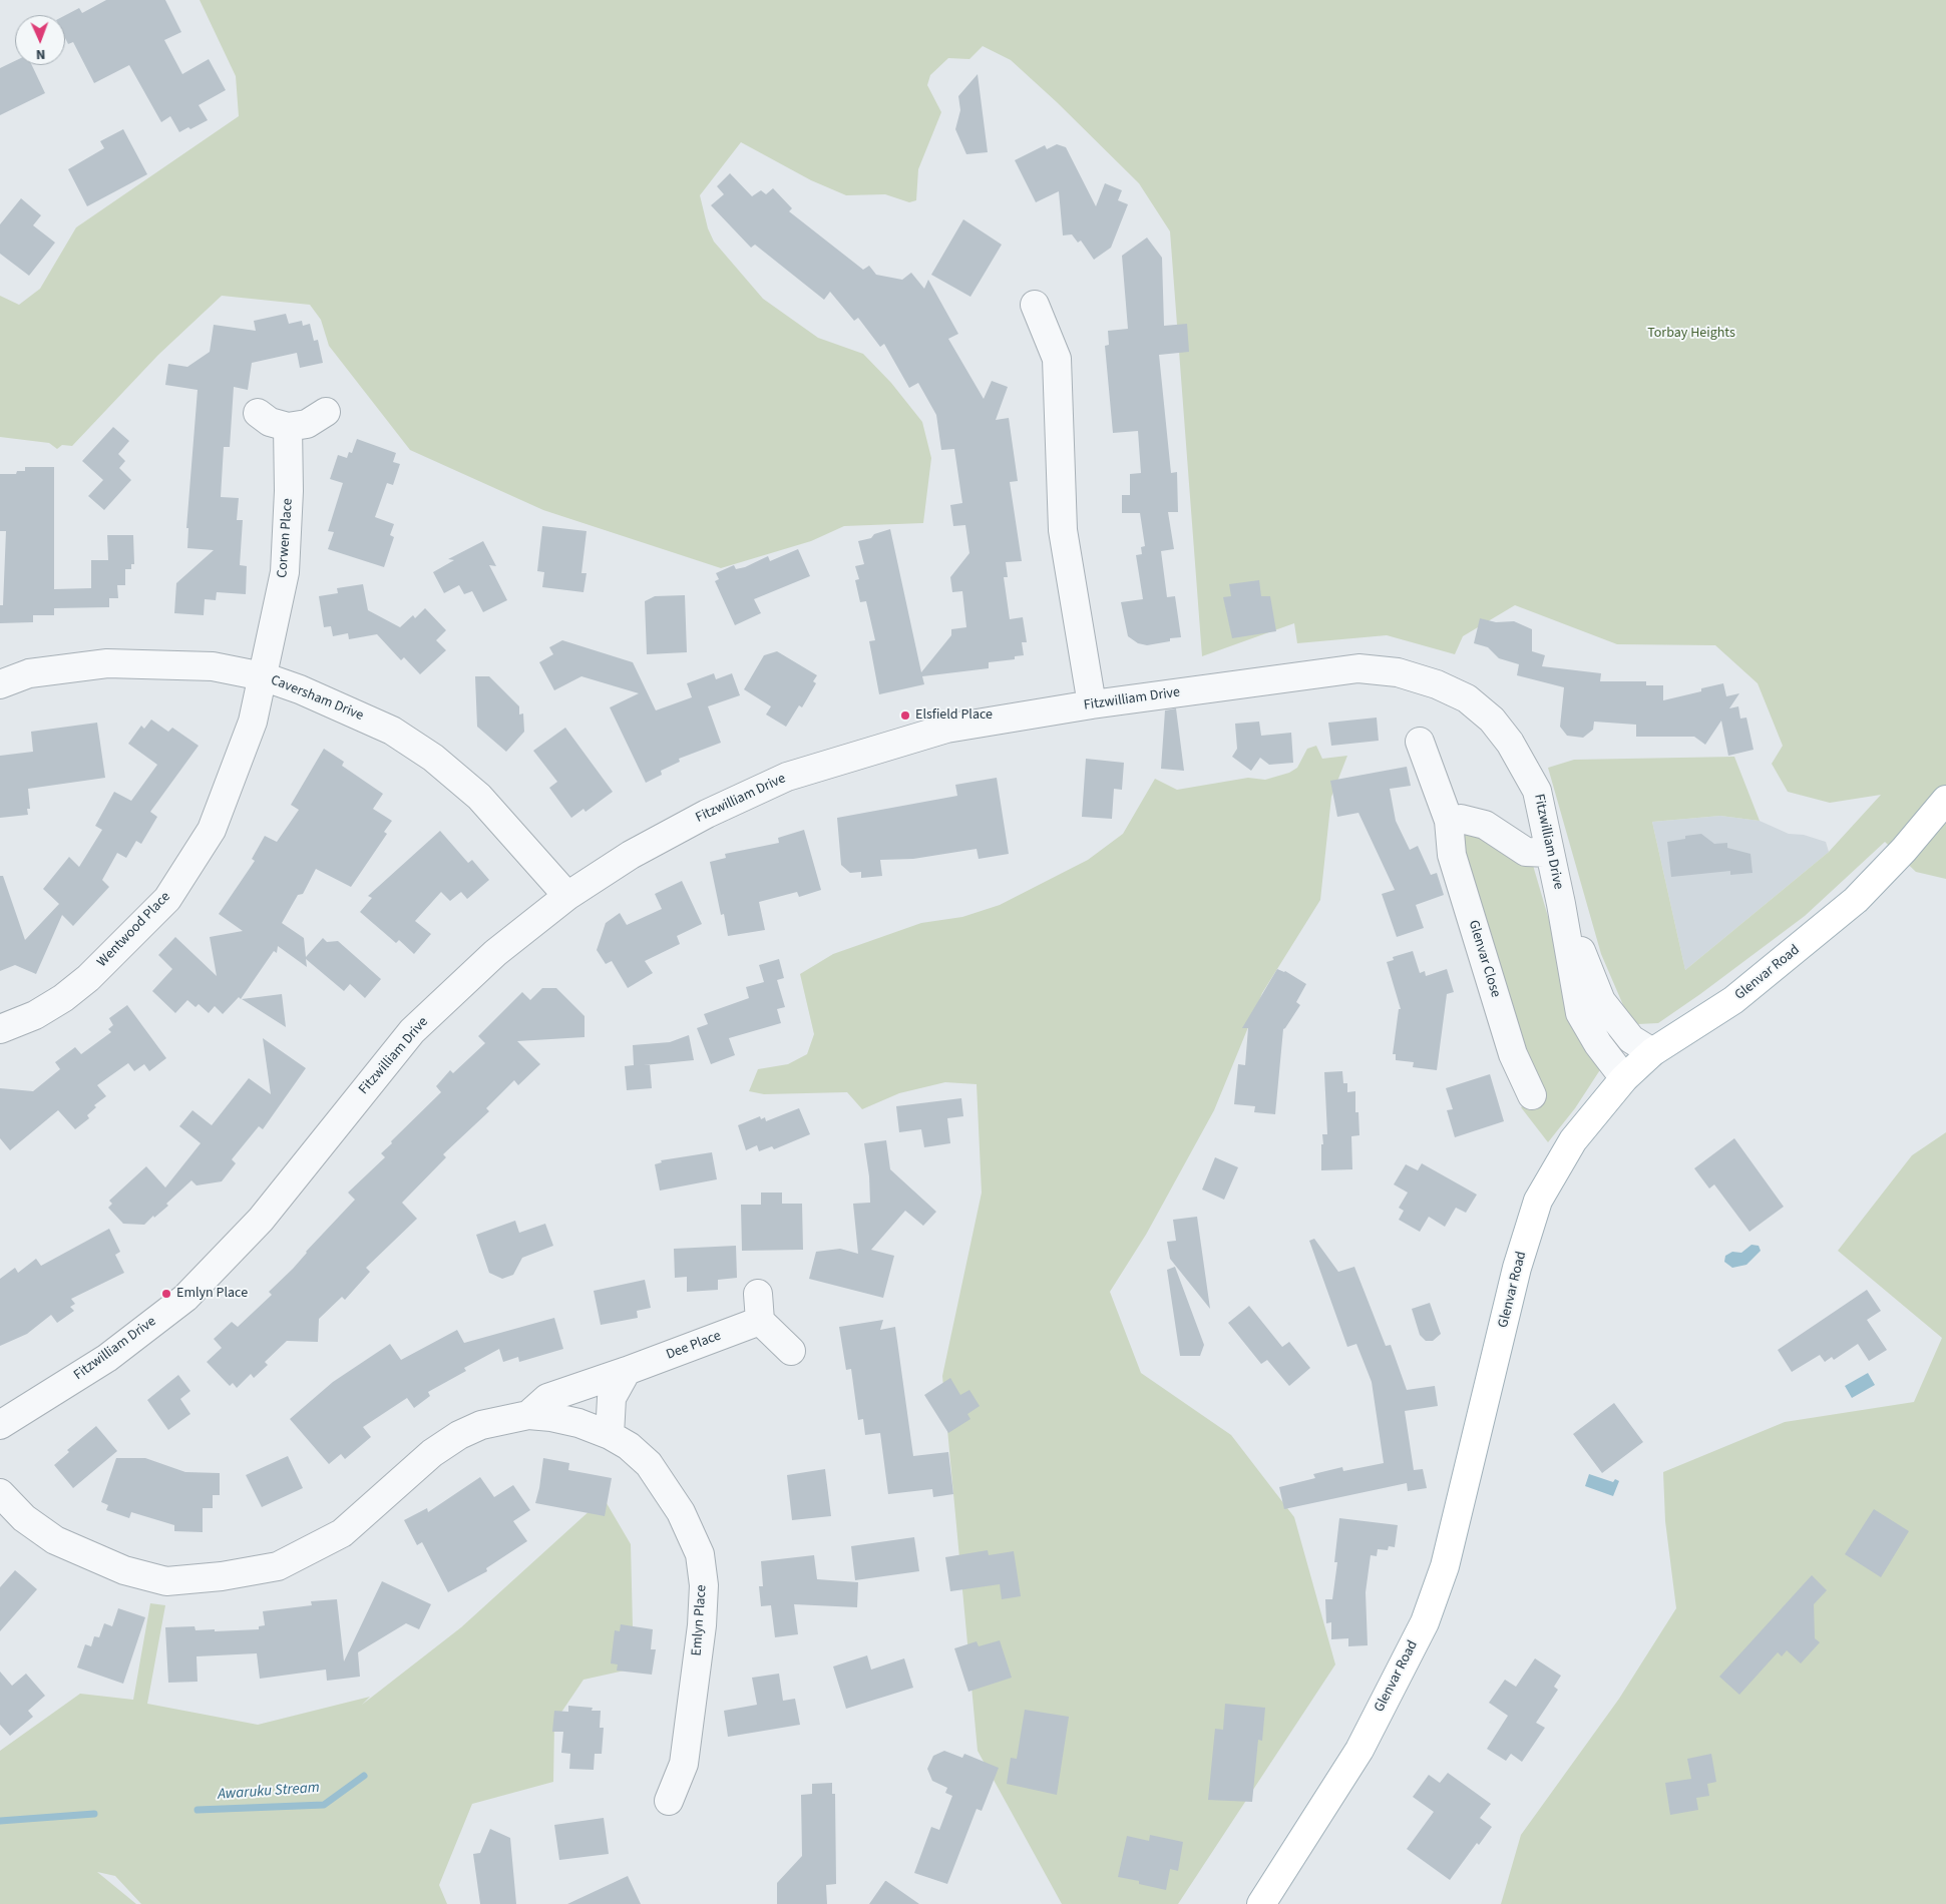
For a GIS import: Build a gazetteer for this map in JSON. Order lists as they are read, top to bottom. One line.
{"streets":{"main road":["Glenvar Road"],"street":["Corwen Place","Caversham Drive","Fitzwilliam Drive","Wentwood Place","Glenvar Close","Dee Place","Emlyn Place"]},"crossings":[["Corwen Place","Caversham Drive"],["Corwen Place","Wentwood Place"],["Caversham Drive","Fitzwilliam Drive"],["Caversham Drive","Wentwood Place"],["Fitzwilliam Drive","Glenvar Road"],["Dee Place","Emlyn Place"]],"water":["Awaruku Stream"],"parks":["Torbay Heights"],"places":["Elsfield Place","Emlyn Place"],"north":"bottom"}
